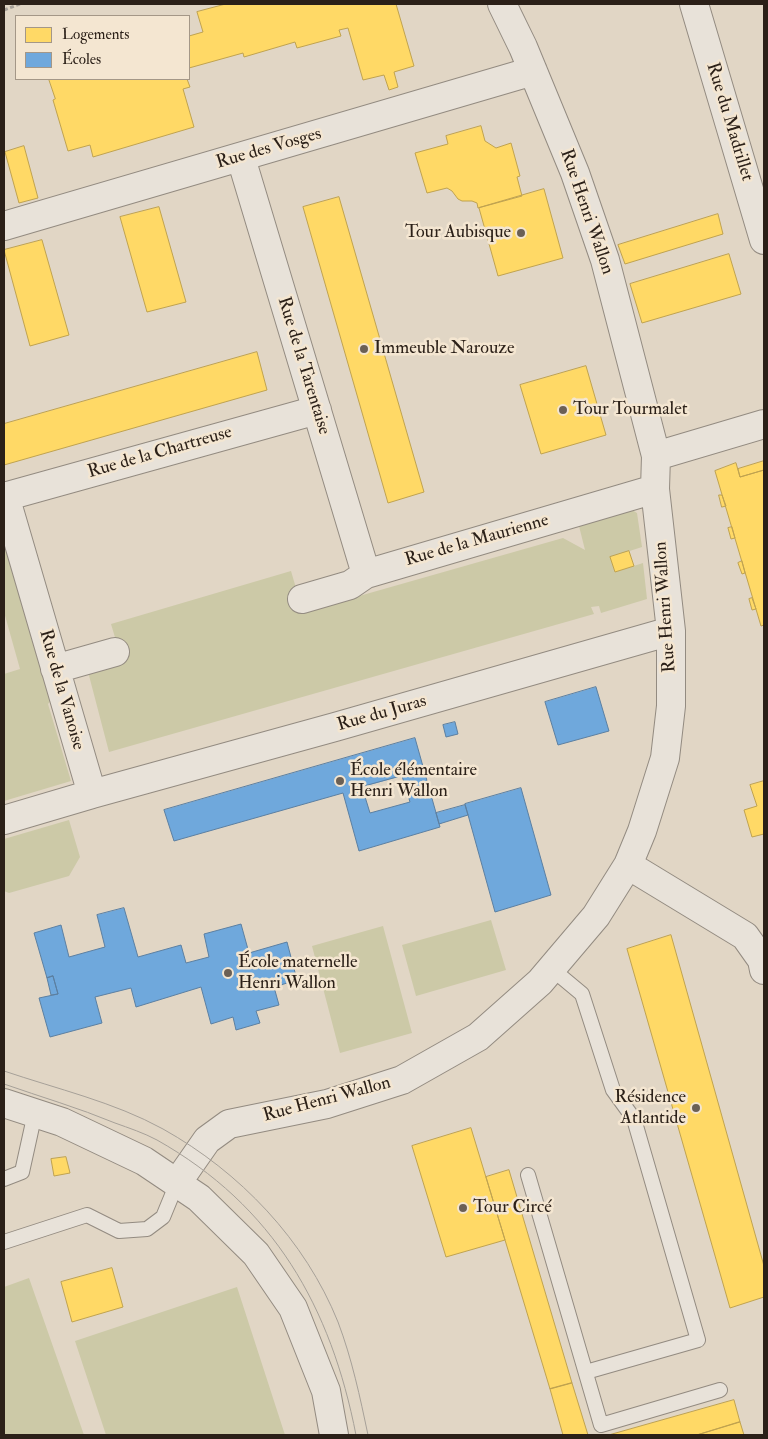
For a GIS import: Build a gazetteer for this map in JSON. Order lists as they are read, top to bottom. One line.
{"streets":{"street":["Rue du Madrillet","Rue des Vosges","Rue Henri Wallon","Rue de la Tarentaise","Rue de la Chartreuse","Rue de la Maurienne","Rue de la Vanoise","Rue du Juras"]},"crossings":[["Rue des Vosges","Rue Henri Wallon"],["Rue des Vosges","Rue de la Tarentaise"],["Rue Henri Wallon","Rue de la Maurienne"],["Rue Henri Wallon","Rue du Juras"],["Rue de la Tarentaise","Rue de la Chartreuse"],["Rue de la Tarentaise","Rue de la Maurienne"],["Rue de la Chartreuse","Rue de la Vanoise"],["Rue de la Vanoise","Rue du Juras"]],"places":["Tour Aubisque","Immeuble Narouze","Tour Tourmalet","École élémentaire Henri Wallon","École maternelle Henri Wallon","Résidence Atlantide","Tour Circé"],"legend":["Logements","Écoles"]}
